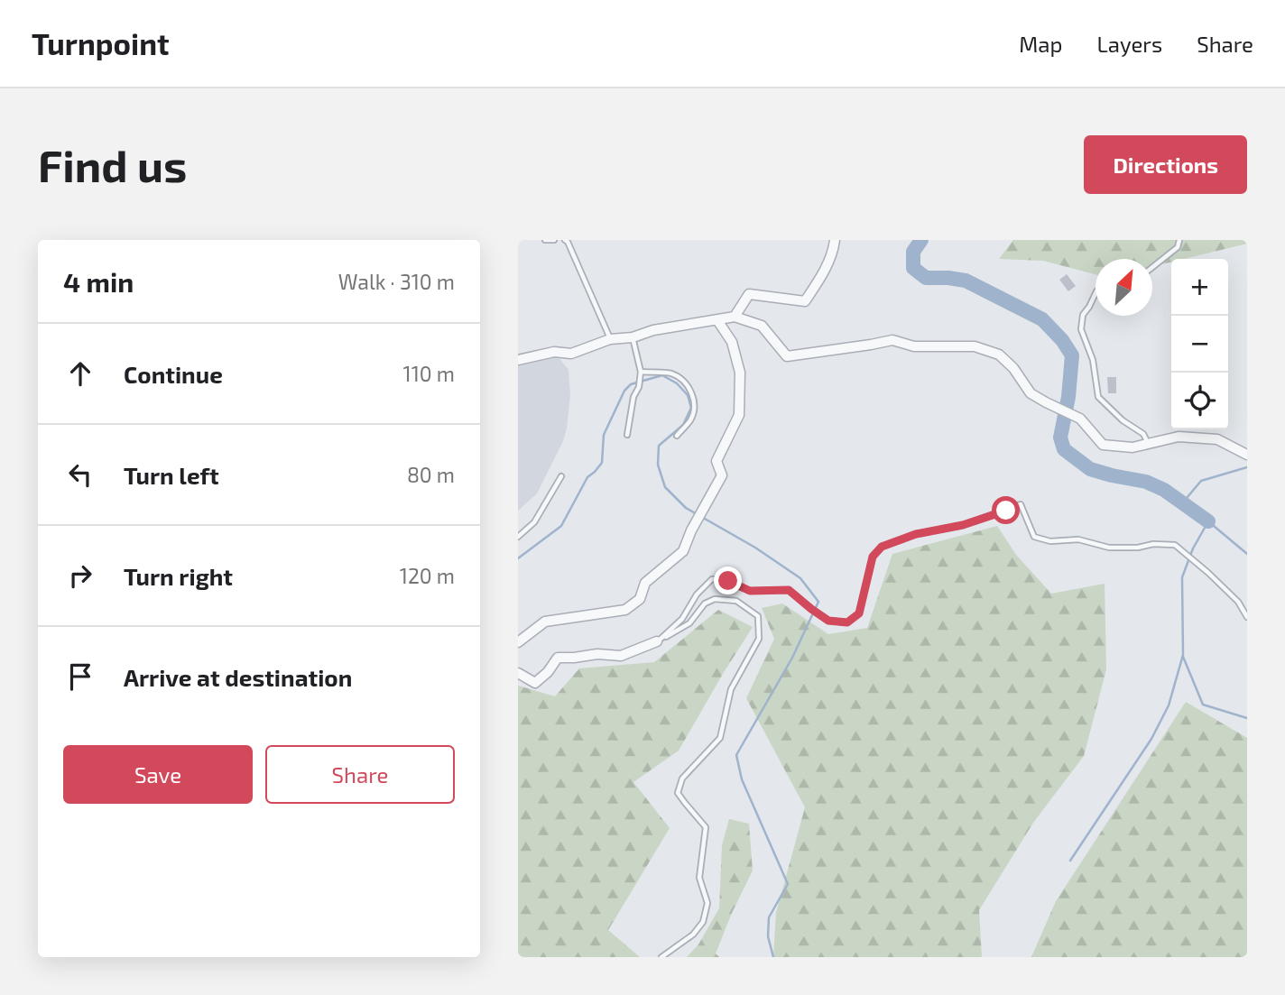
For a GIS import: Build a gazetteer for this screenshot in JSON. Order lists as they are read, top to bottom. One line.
{"north":"top right","page":{"header":"Turnpoint","nav":["Map","Layers","Share"],"buttons":["Directions",["Save","Share"]],"title":"Find us","heading":["4 min","Walk · 310 m"],"map_buttons":["+","−"],"list":[["Continue","110 m"],["Turn left","80 m"],["Turn right","120 m"],"Arrive at destination"]}}
